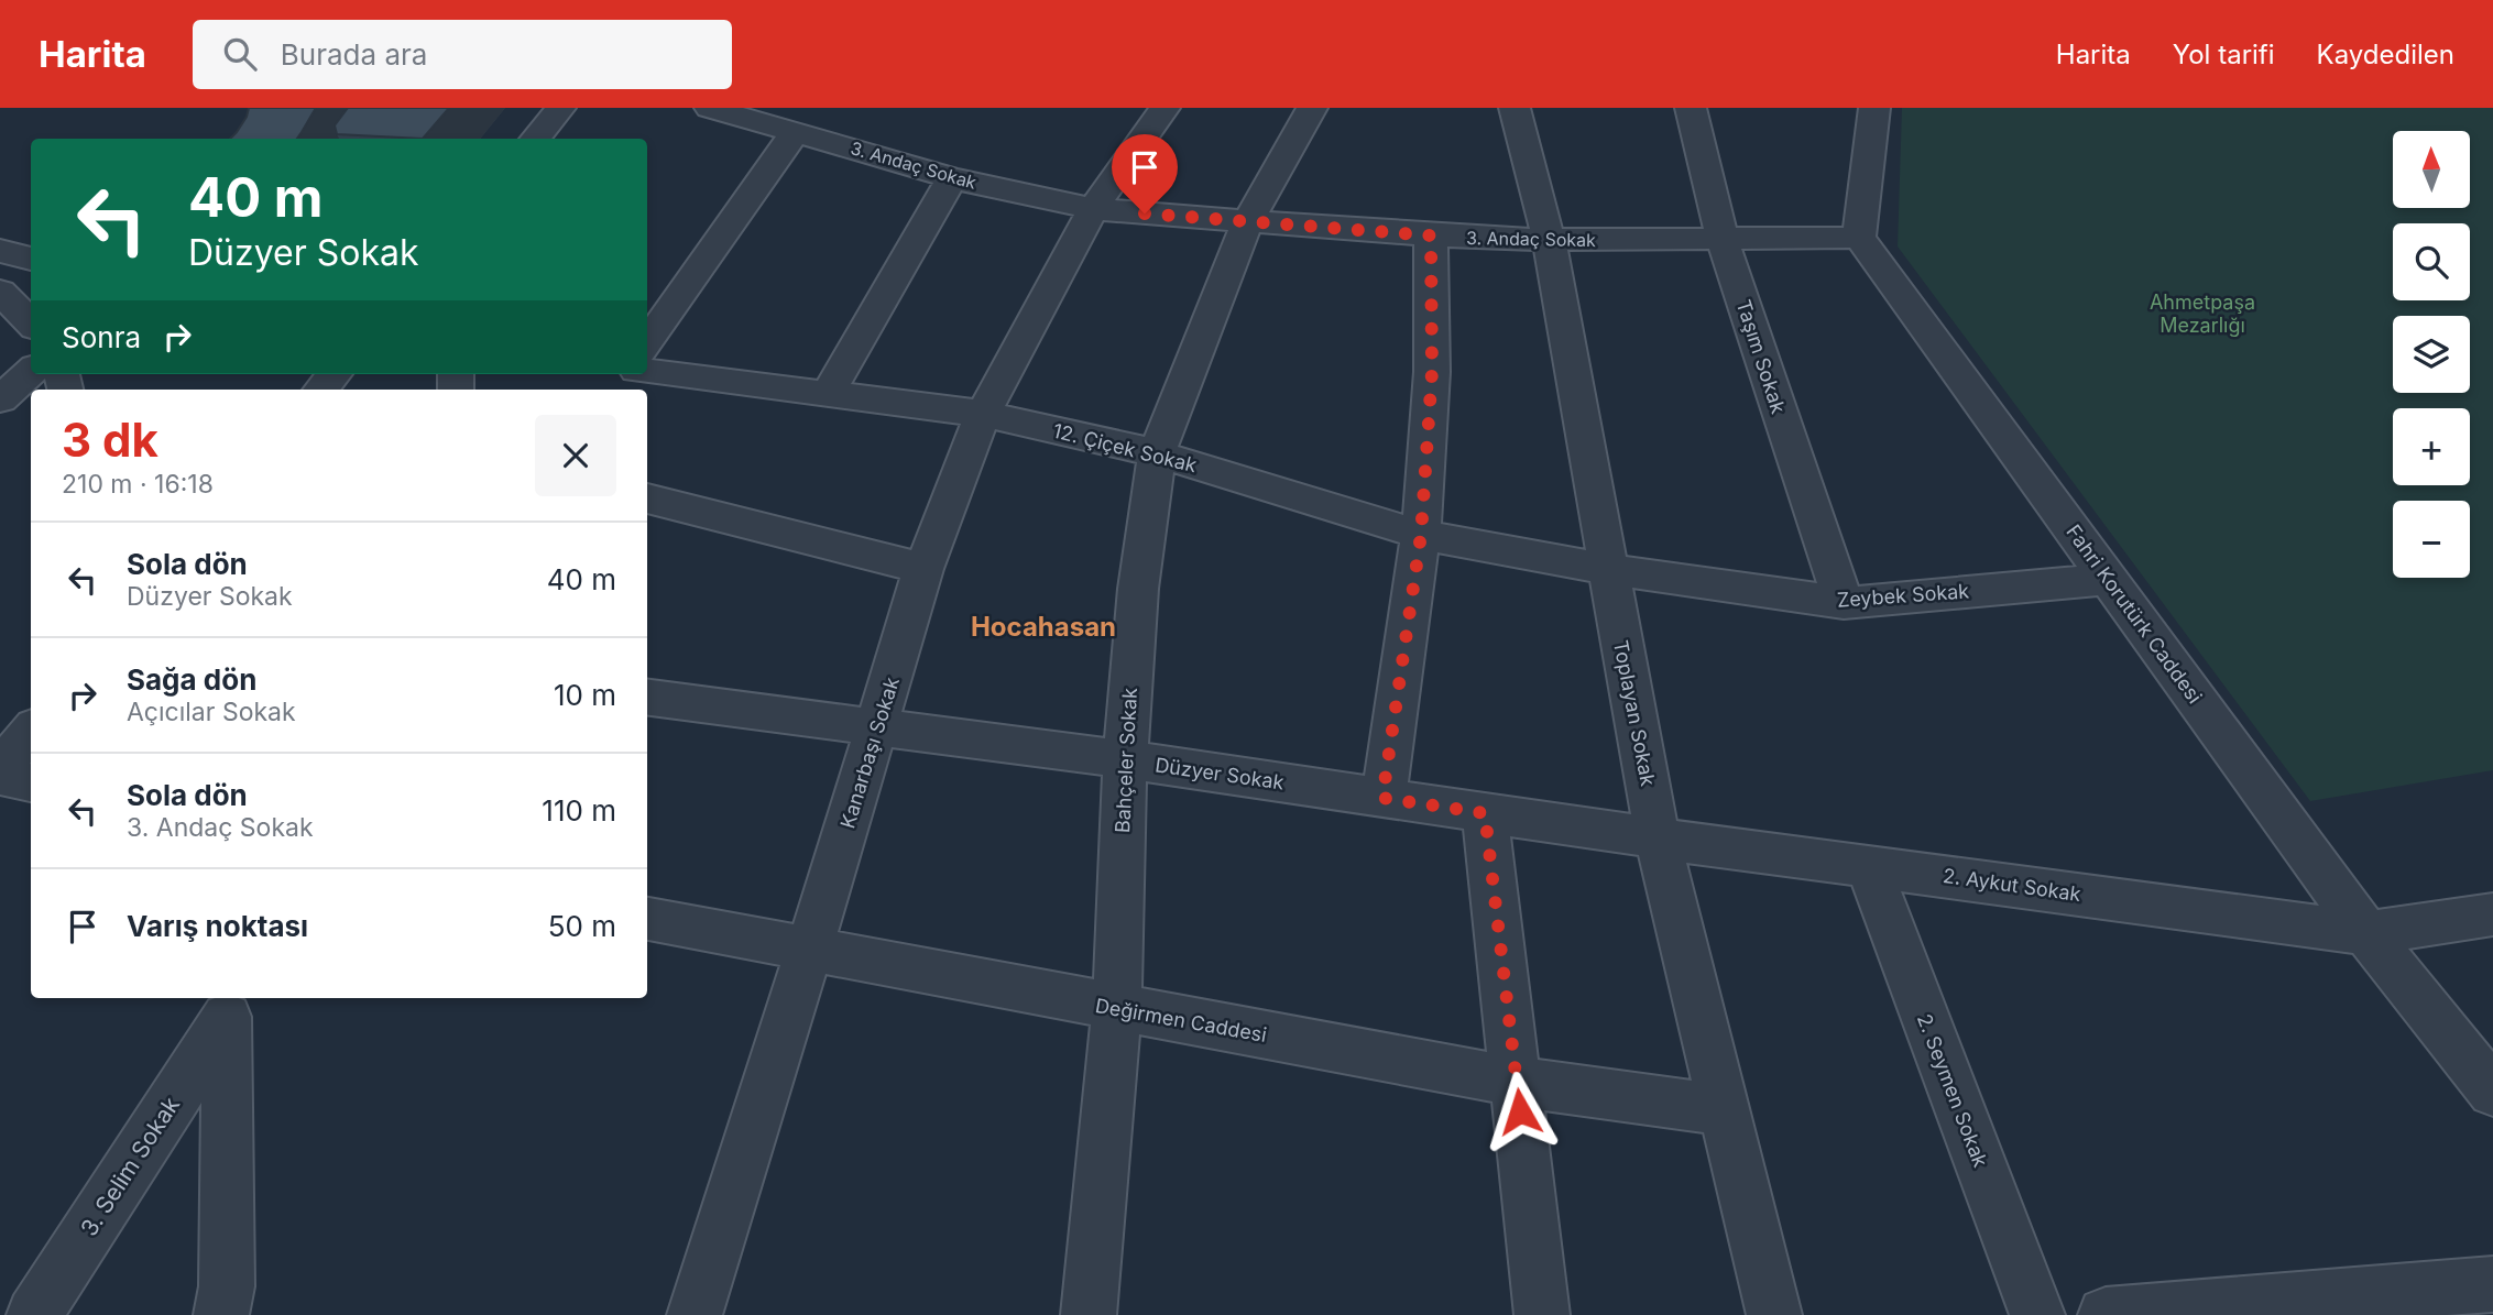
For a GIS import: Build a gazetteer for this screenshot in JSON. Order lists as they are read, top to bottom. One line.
{"streets":{"street":["3. Andaç Sokak","Taşım Sokak","12. Çiçek Sokak","Zeybek Sokak","Fahri Korutürk Caddesi","Toplayan Sokak","Kanarbaşı Sokak","Bahçeler Sokak","Düzyer Sokak","2. Aykut Sokak","Değirmen Caddesi","2. Seymen Sokak","3. Selim Sokak"]},"crossings":[["3. Andaç Sokak","Taşım Sokak"],["3. Andaç Sokak","Fahri Korutürk Caddesi"],["3. Andaç Sokak","Toplayan Sokak"],["3. Andaç Sokak","Kanarbaşı Sokak"],["3. Andaç Sokak","Bahçeler Sokak"],["Taşım Sokak","Zeybek Sokak"],["12. Çiçek Sokak","Zeybek Sokak"],["12. Çiçek Sokak","Toplayan Sokak"],["12. Çiçek Sokak","Kanarbaşı Sokak"],["12. Çiçek Sokak","Bahçeler Sokak"],["Zeybek Sokak","Fahri Korutürk Caddesi"],["Zeybek Sokak","Toplayan Sokak"],["Fahri Korutürk Caddesi","2. Aykut Sokak"],["Toplayan Sokak","Düzyer Sokak"],["Toplayan Sokak","2. Aykut Sokak"],["Toplayan Sokak","Değirmen Caddesi"],["Kanarbaşı Sokak","Düzyer Sokak"],["Kanarbaşı Sokak","Değirmen Caddesi"],["Bahçeler Sokak","Düzyer Sokak"],["Bahçeler Sokak","Değirmen Caddesi"],["Düzyer Sokak","2. Aykut Sokak"],["2. Aykut Sokak","2. Seymen Sokak"]],"districts":["Hocahasan"],"parks":["Ahmetpaşa Mezarlığı"],"north":"top","page":{"header":"Harita","search":"Burada ara","nav":["Harita","Yol tarifi","Kaydedilen"],"map_buttons":["+","−"],"turn":["40 m","Düzyer Sokak"],"then":"Sonra","heading":["3 dk","210 m · 16:18"],"list":[{"name":"Sola dön","note":"Düzyer Sokak","value":"40 m"},{"name":"Sağa dön","note":"Açıcılar Sokak","value":"10 m"},{"name":"Sola dön","note":"3. Andaç Sokak","value":"110 m"},{"name":"Varış noktası","value":"50 m"}]}}
